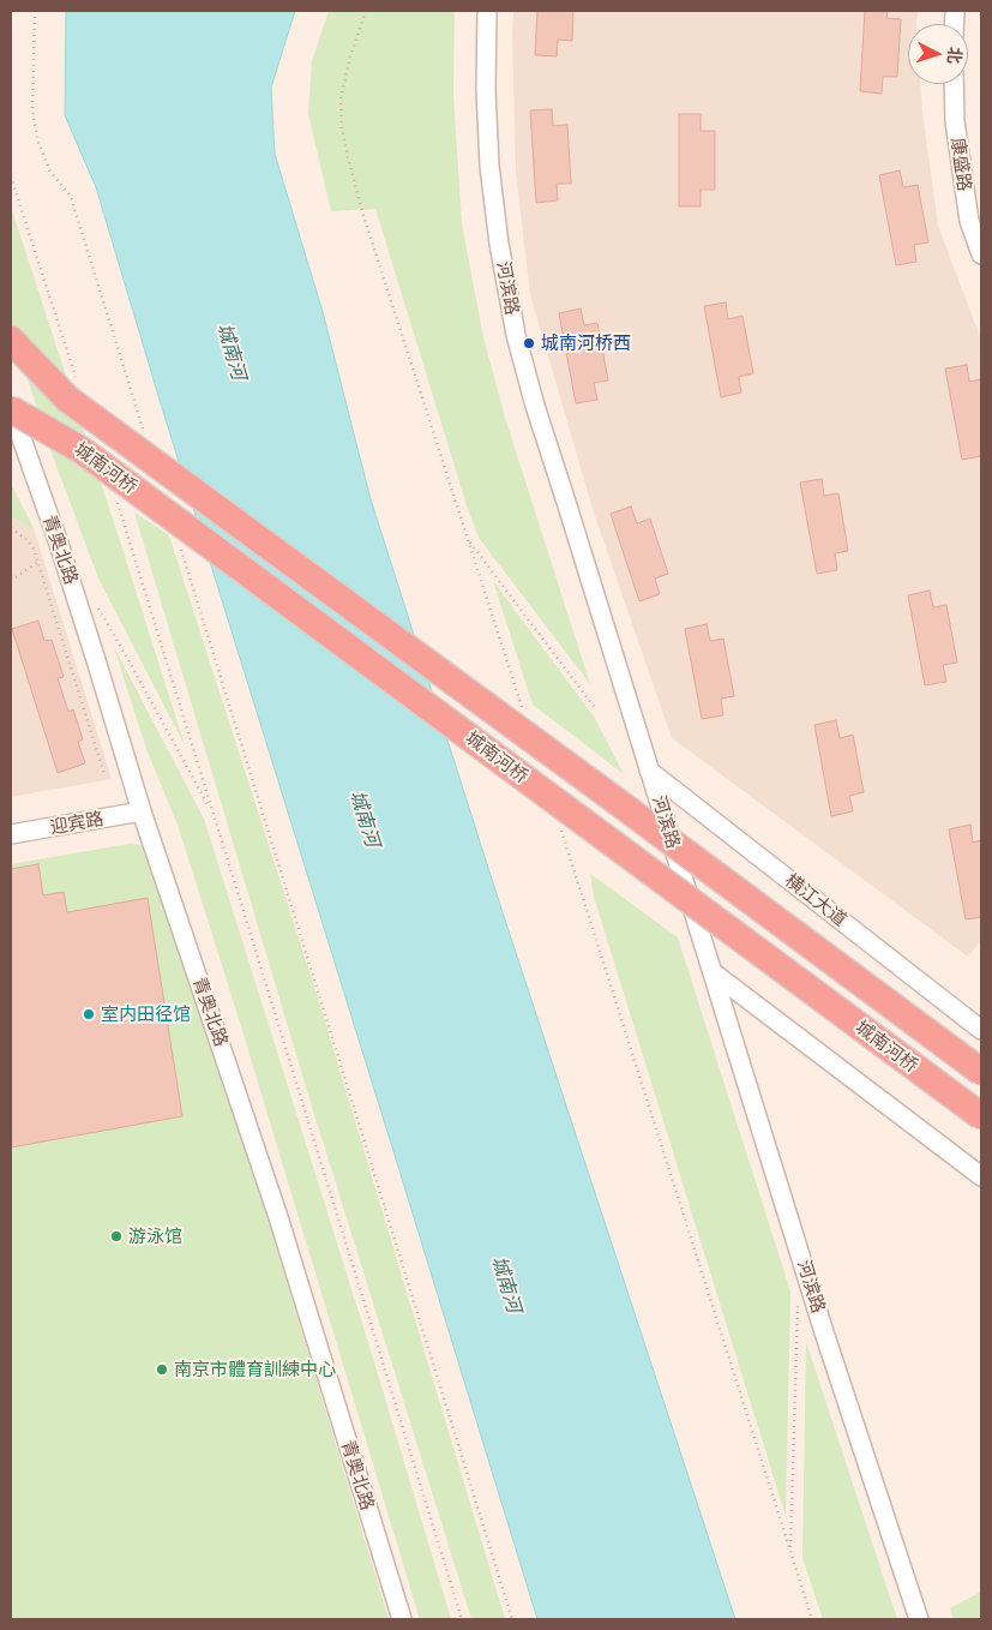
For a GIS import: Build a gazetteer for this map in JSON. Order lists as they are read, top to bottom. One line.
{"streets":{"highway":["城南河桥"],"street":["康盛路","河滨路","青奥北路","迎宾路","横江大道"]},"crossings":[["河滨路","横江大道"],["青奥北路","迎宾路"]],"water":["城南河"],"places":["城南河桥西","室内田径馆","游泳馆","南京市體育訓練中心"],"north":"right"}
